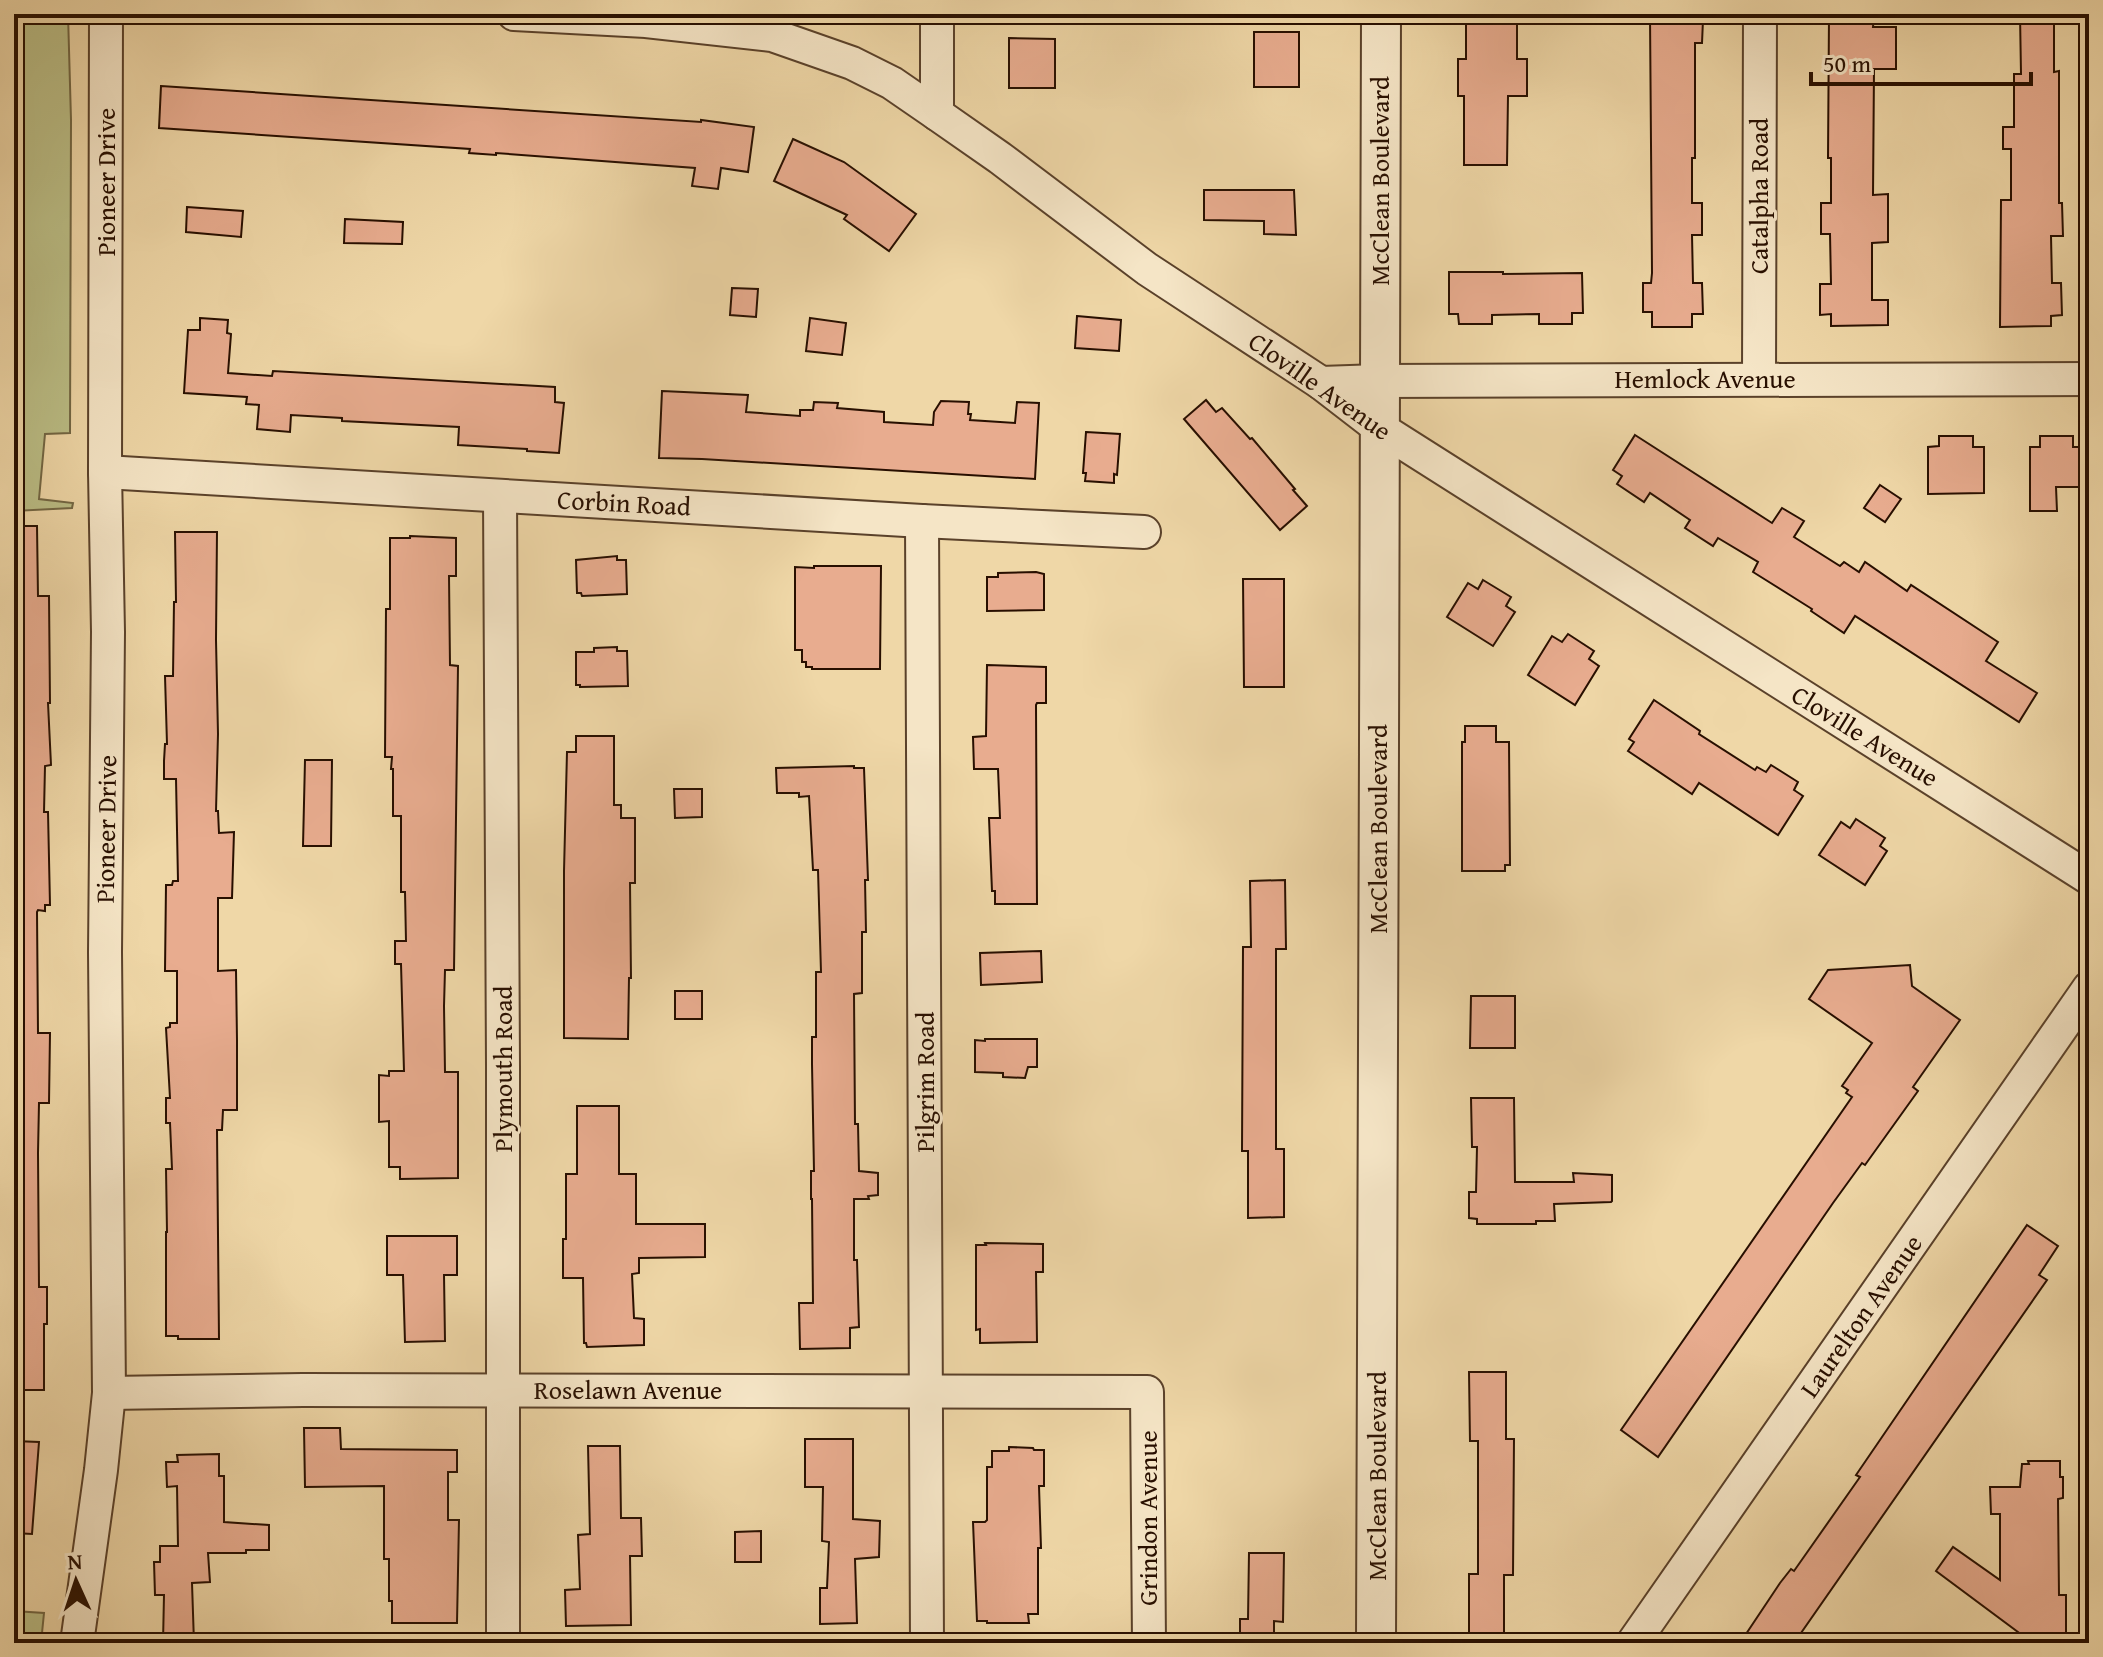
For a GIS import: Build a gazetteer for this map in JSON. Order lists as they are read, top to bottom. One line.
{"streets":{"street":["McClean Boulevard","Pioneer Drive","Catalpha Road","Hemlock Avenue","Cloville Avenue","Corbin Road","Plymouth Road","Pilgrim Road","Laurelton Avenue","Roselawn Avenue","Grindon Avenue"]},"crossings":[["McClean Boulevard","Hemlock Avenue"],["McClean Boulevard","Cloville Avenue"],["Pioneer Drive","Corbin Road"],["Pioneer Drive","Roselawn Avenue"],["Catalpha Road","Hemlock Avenue"],["Hemlock Avenue","Cloville Avenue"],["Corbin Road","Plymouth Road"],["Corbin Road","Pilgrim Road"],["Plymouth Road","Roselawn Avenue"],["Pilgrim Road","Roselawn Avenue"],["Roselawn Avenue","Grindon Avenue"]],"scale_bar":"50 m","north":"top"}
